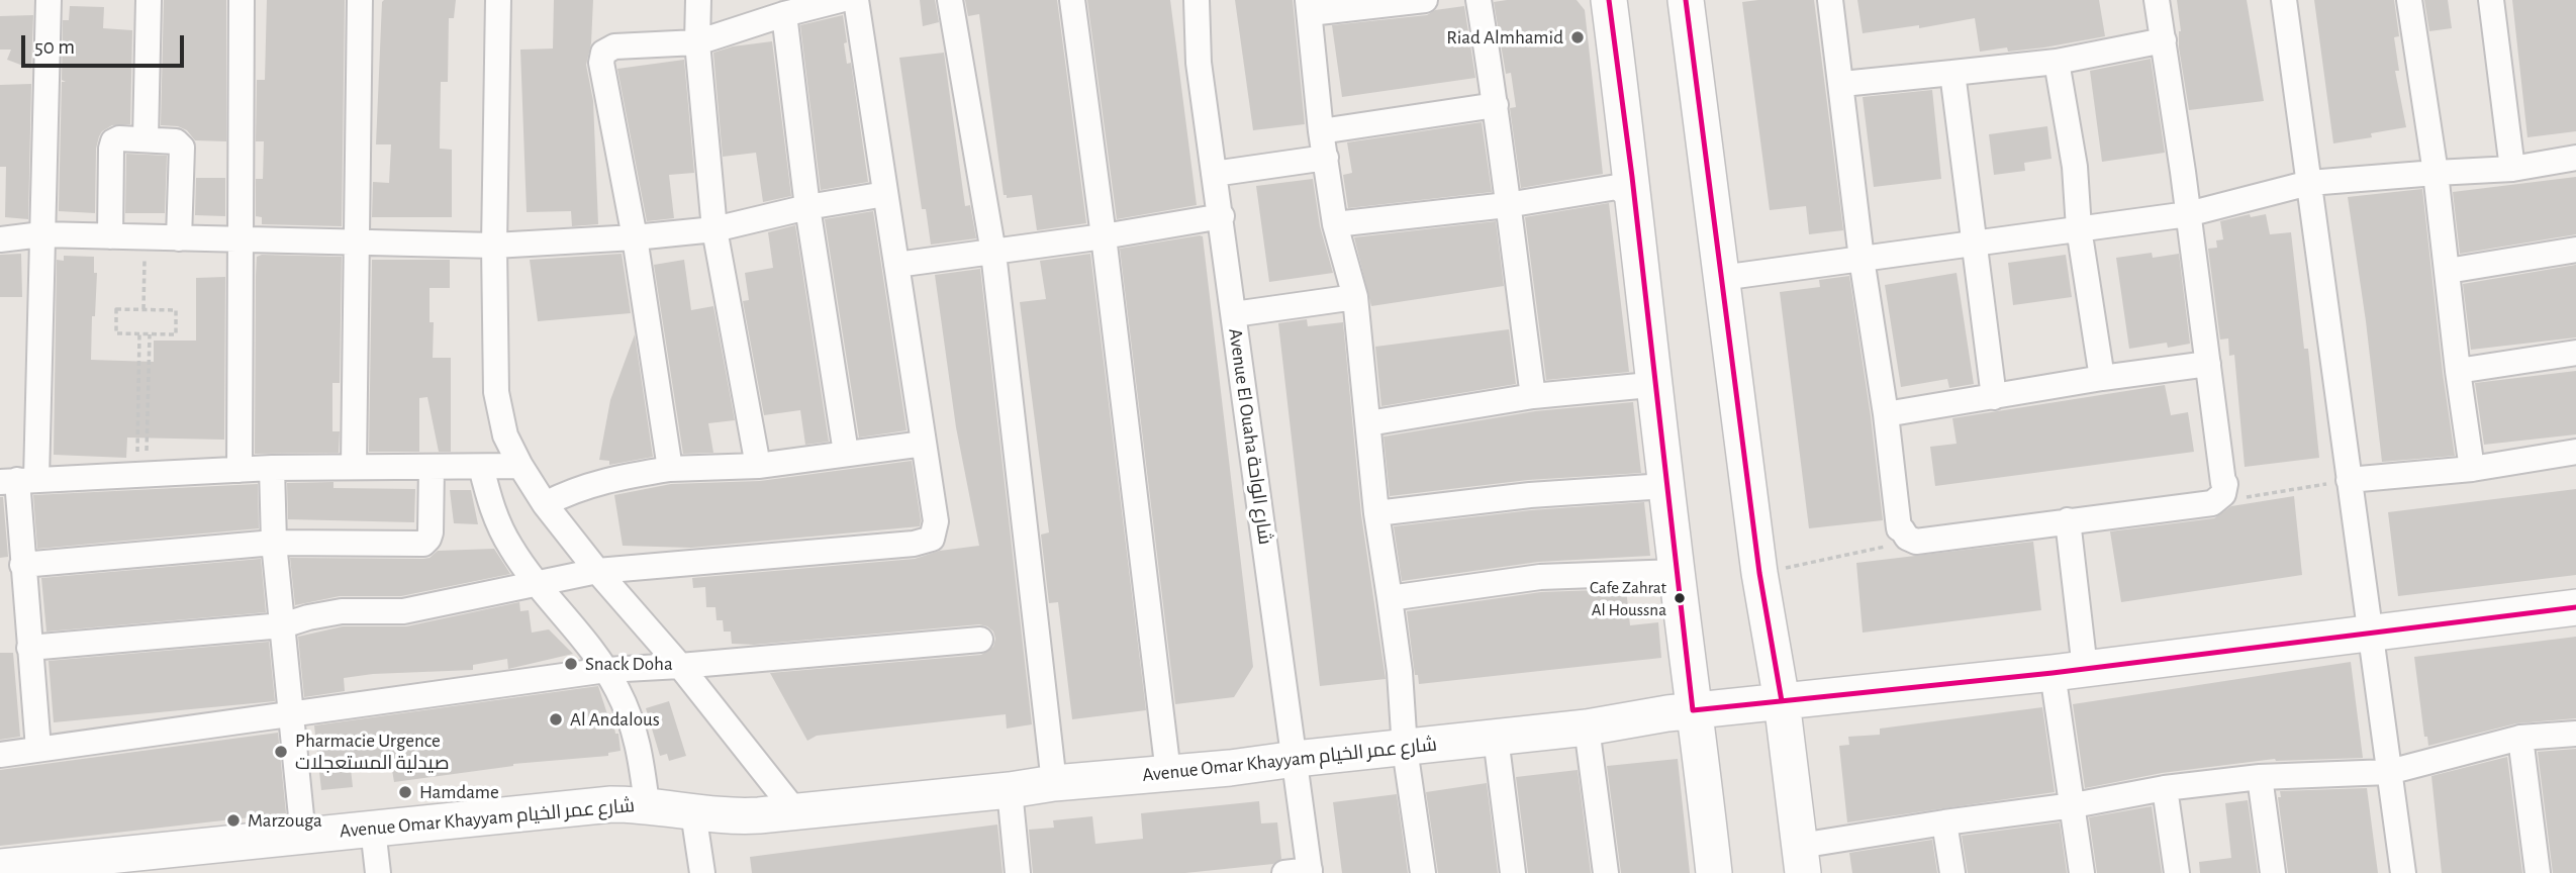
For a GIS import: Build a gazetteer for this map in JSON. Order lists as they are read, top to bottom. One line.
{"streets":{"street":["Avenue El Ouaha شارع الواحة","Avenue Omar Khayyam شارع عمر الخيام"]},"crossings":[["Avenue El Ouaha شارع الواحة","Avenue Omar Khayyam شارع عمر الخيام"]],"places":["Riad Almhamid","Cafe Zahrat Al Houssna","Snack Doha","Al Andalous","Pharmacie Urgence صيدلية المستعجلات","Hamdame","Marzouga"],"scale_bar":"50 m"}
